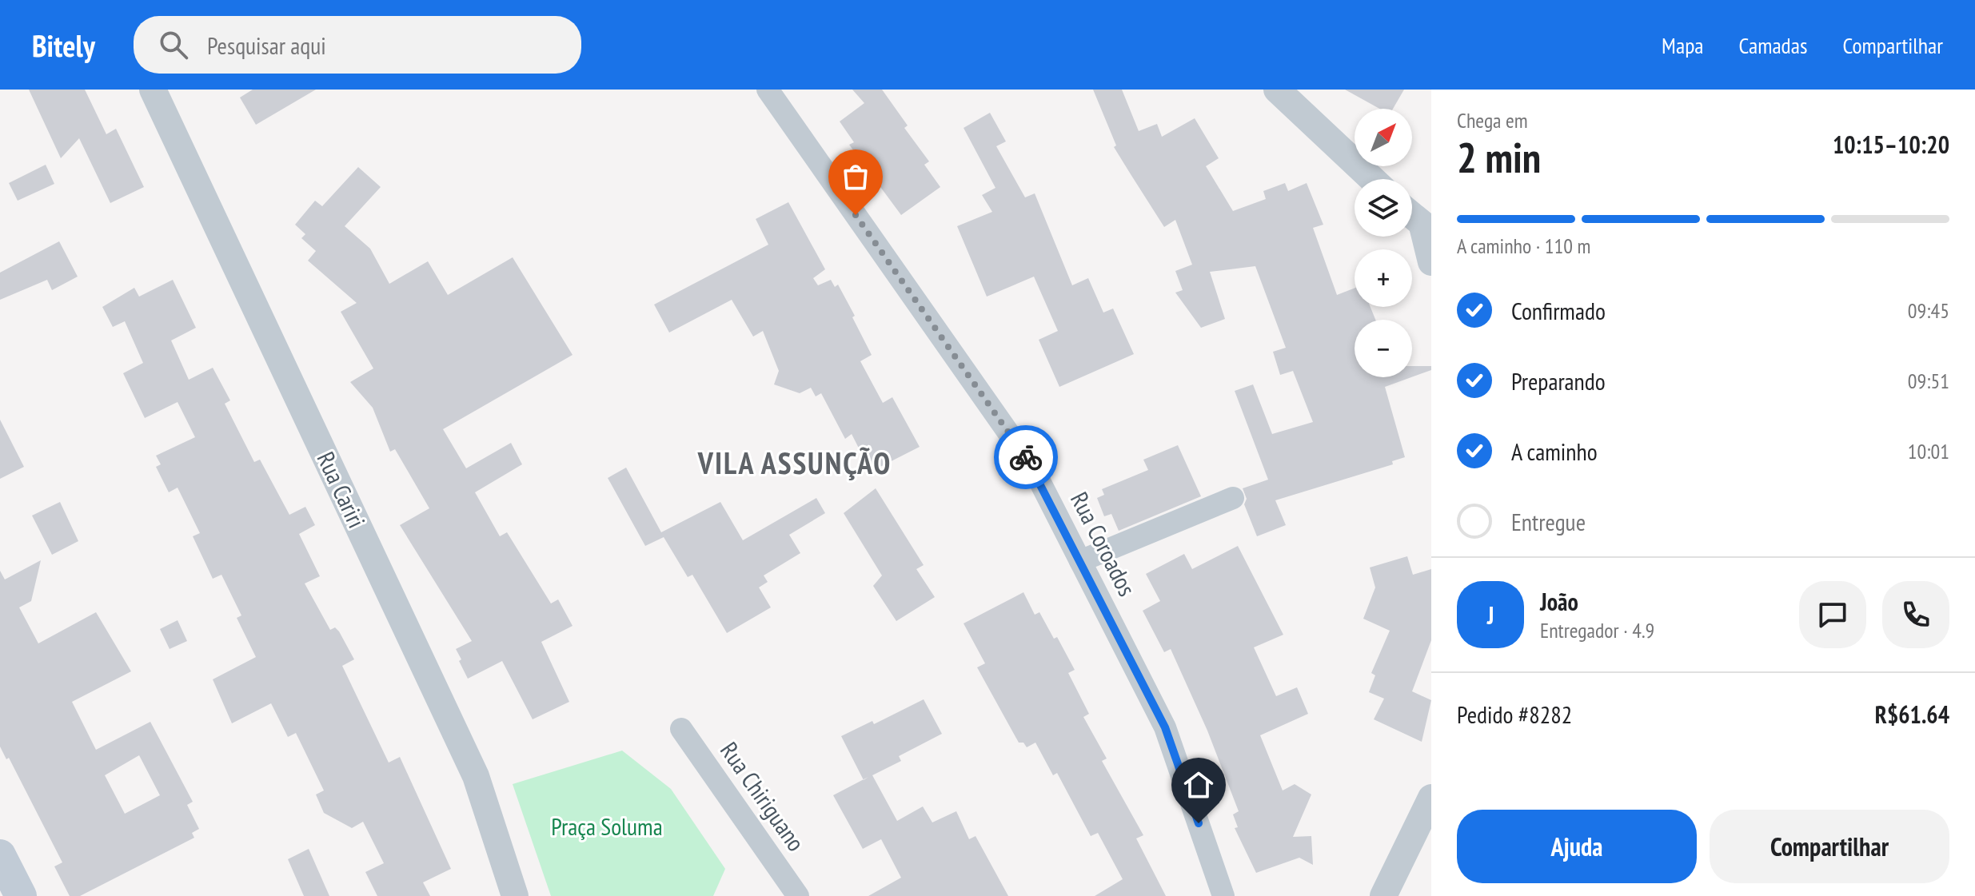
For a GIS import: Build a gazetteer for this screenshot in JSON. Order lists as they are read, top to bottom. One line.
{"streets":{"street":["Rua Cariri","Rua Coroados","Rua Chiriguano"]},"districts":["VILA ASSUNÇÃO"],"parks":["Praça Soluma"],"north":"top right","page":{"header":"Bitely","search":"Pesquisar aqui","nav":["Mapa","Camadas","Compartilhar"],"heading":["2 min","Chega em","10:15–10:20"],"panel":["João","Entregador · 4.9","Pedido #8282","R$61.64"],"map_buttons":["+","−"],"bar":"A caminho · 110 m","list":[["Confirmado","09:45"],["Preparando","09:51"],["A caminho","10:01"],"Entregue"],"round":"J","buttons":["Ajuda","Compartilhar"]}}
